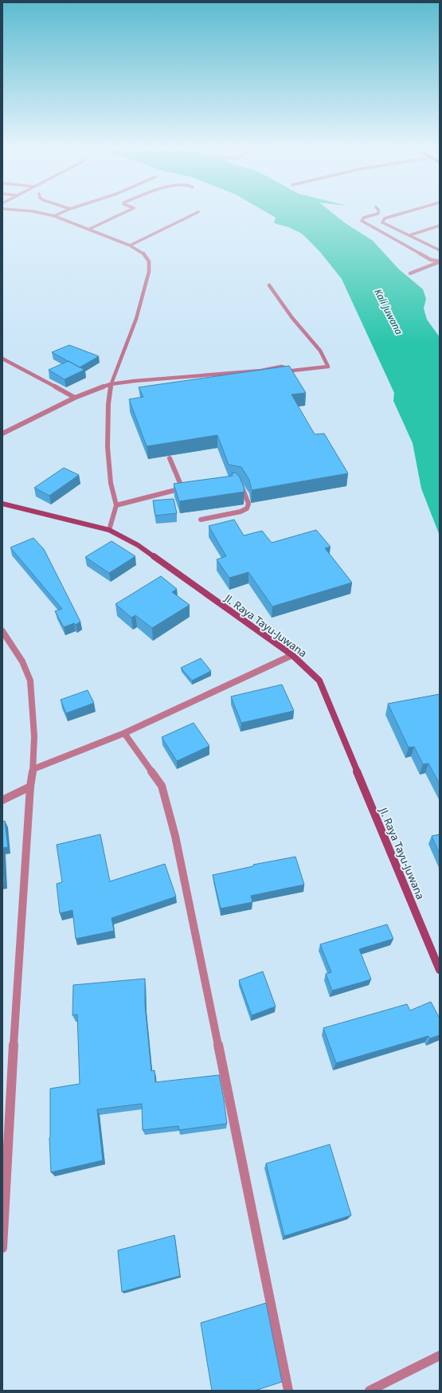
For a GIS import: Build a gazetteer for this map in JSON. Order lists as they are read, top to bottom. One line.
{"streets":{"main road":["Jl. Raya Tayu-Juwana"]},"water":["Kali Juwana"]}
